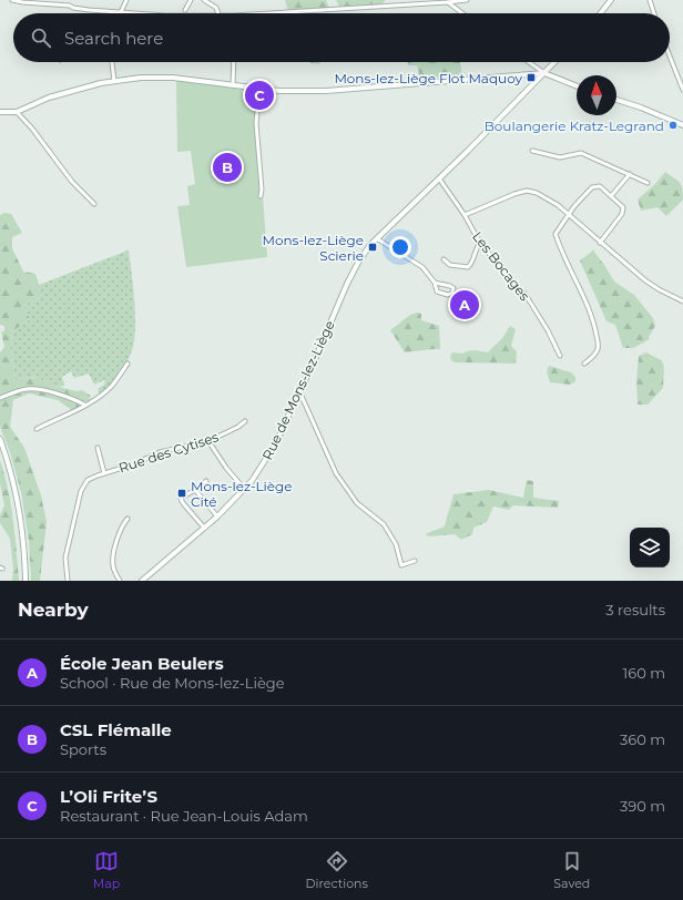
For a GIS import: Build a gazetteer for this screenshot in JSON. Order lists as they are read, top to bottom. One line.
{"streets":{"street":["Les Bocages","Rue de Mons-lez-Liège","Rue des Cytises"]},"crossings":[["Les Bocages","Rue de Mons-lez-Liège"]],"places":{"transit":["Mons-lez-Liège Flot Maquoy","Mons-lez-Liège Scierie","Mons-lez-Liège Cité"],"other":["Boulangerie Kratz-Legrand"]},"north":"top","page":{"search":"Search here","pins":["C","B","A"],"heading":["Nearby","3 results"],"list":[{"mark":"A","name":"École Jean Beulers","note":"School · Rue de Mons-lez-Liège","value":"160 m"},{"mark":"B","name":"CSL Flémalle","note":"Sports","value":"360 m"},{"mark":"C","name":"L’Oli Frite’S","note":"Restaurant · Rue Jean-Louis Adam","value":"390 m"}],"nav":["Map","Directions","Saved"]}}
